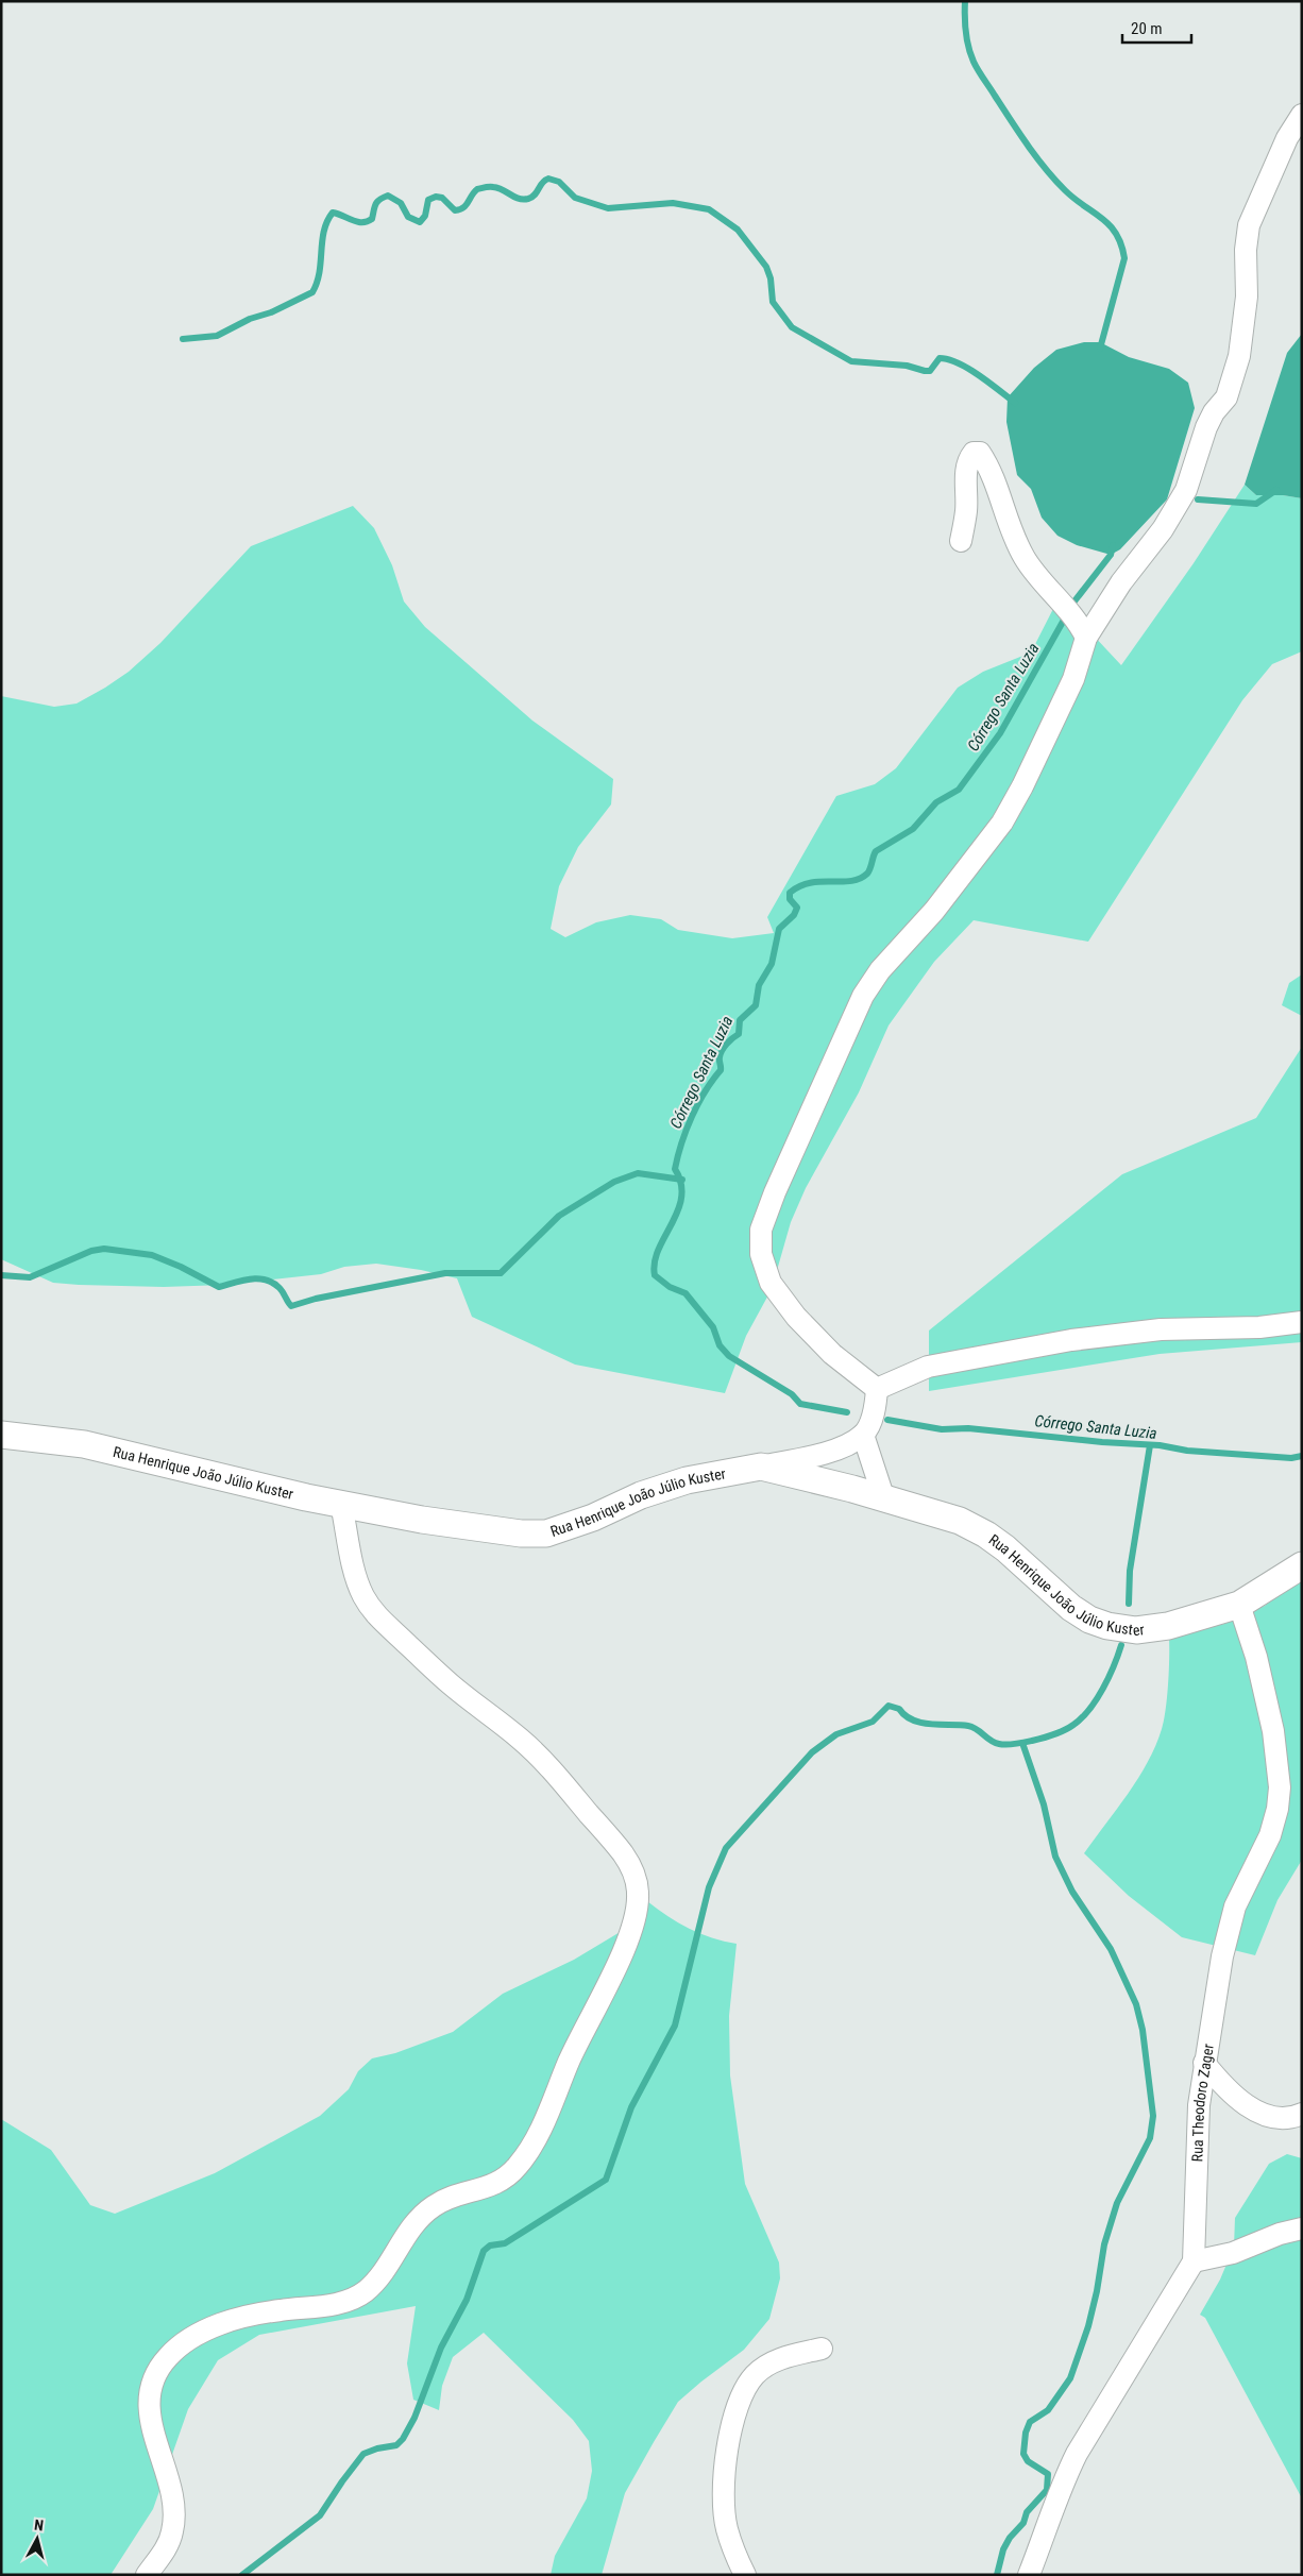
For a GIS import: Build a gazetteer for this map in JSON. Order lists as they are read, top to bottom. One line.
{"streets":{"street":["Rua Henrique João Júlio Kuster","Rua Theodoro Zager"]},"crossings":[["Rua Henrique João Júlio Kuster","Rua Theodoro Zager"]],"water":["Córrego Santa Luzia"],"scale_bar":"20 m","north":"top"}
